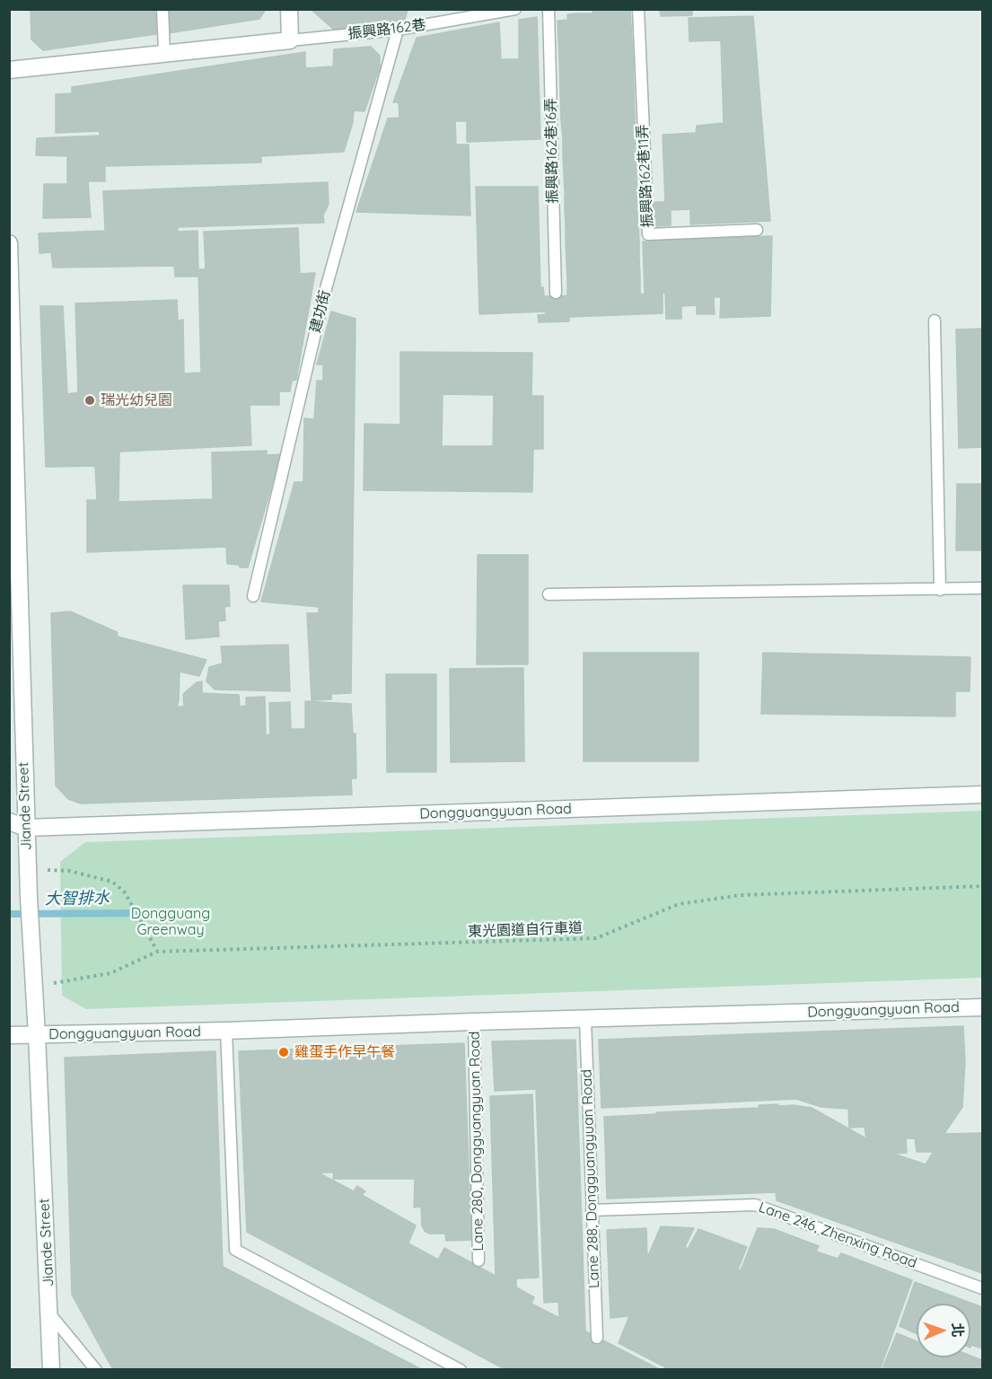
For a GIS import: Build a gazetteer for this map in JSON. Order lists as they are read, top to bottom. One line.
{"streets":{"street":["Jiande Street","Dongguangyuan Road"],"lane":["振興路162巷","振興路162巷16弄","振興路162巷11弄","建功街","Lane 280, Dongguangyuan Road","Lane 288, Dongguangyuan Road","Lane 246, Zhenxing Road"],"path":["東光園道自行車道"]},"crossings":[["振興路162巷","建功街"],["Jiande Street","Dongguangyuan Road"],["Jiande Street","東光園道自行車道"],["Dongguangyuan Road","Lane 280, Dongguangyuan Road"],["Dongguangyuan Road","Lane 288, Dongguangyuan Road"],["Lane 288, Dongguangyuan Road","Lane 246, Zhenxing Road"]],"water":["大智排水"],"parks":["Dongguang Greenway"],"places":["瑞光幼兒園","雞蛋手作早午餐"],"north":"right"}
